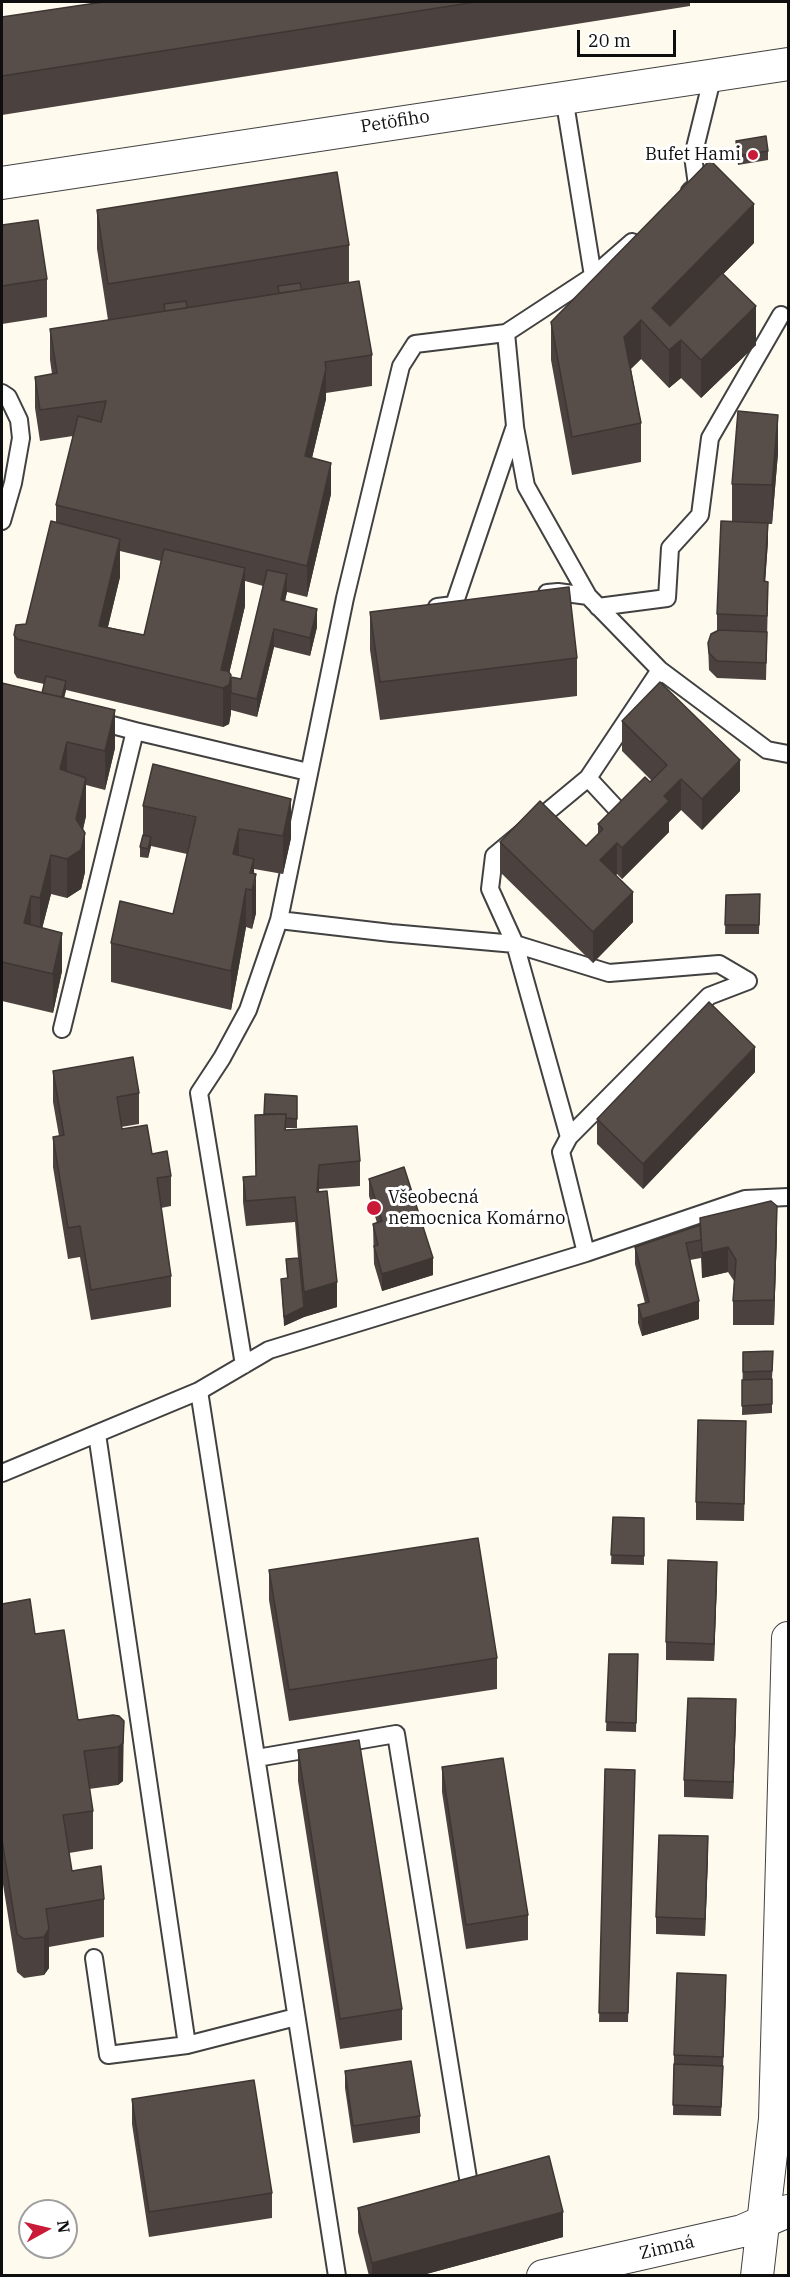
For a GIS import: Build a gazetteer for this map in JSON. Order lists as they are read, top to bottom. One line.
{"streets":{"street":["Petöfiho","Zimná"]},"places":["Bufet Hami","Všeobecná nemocnica Komárno"],"scale_bar":"20 m","north":"right"}
